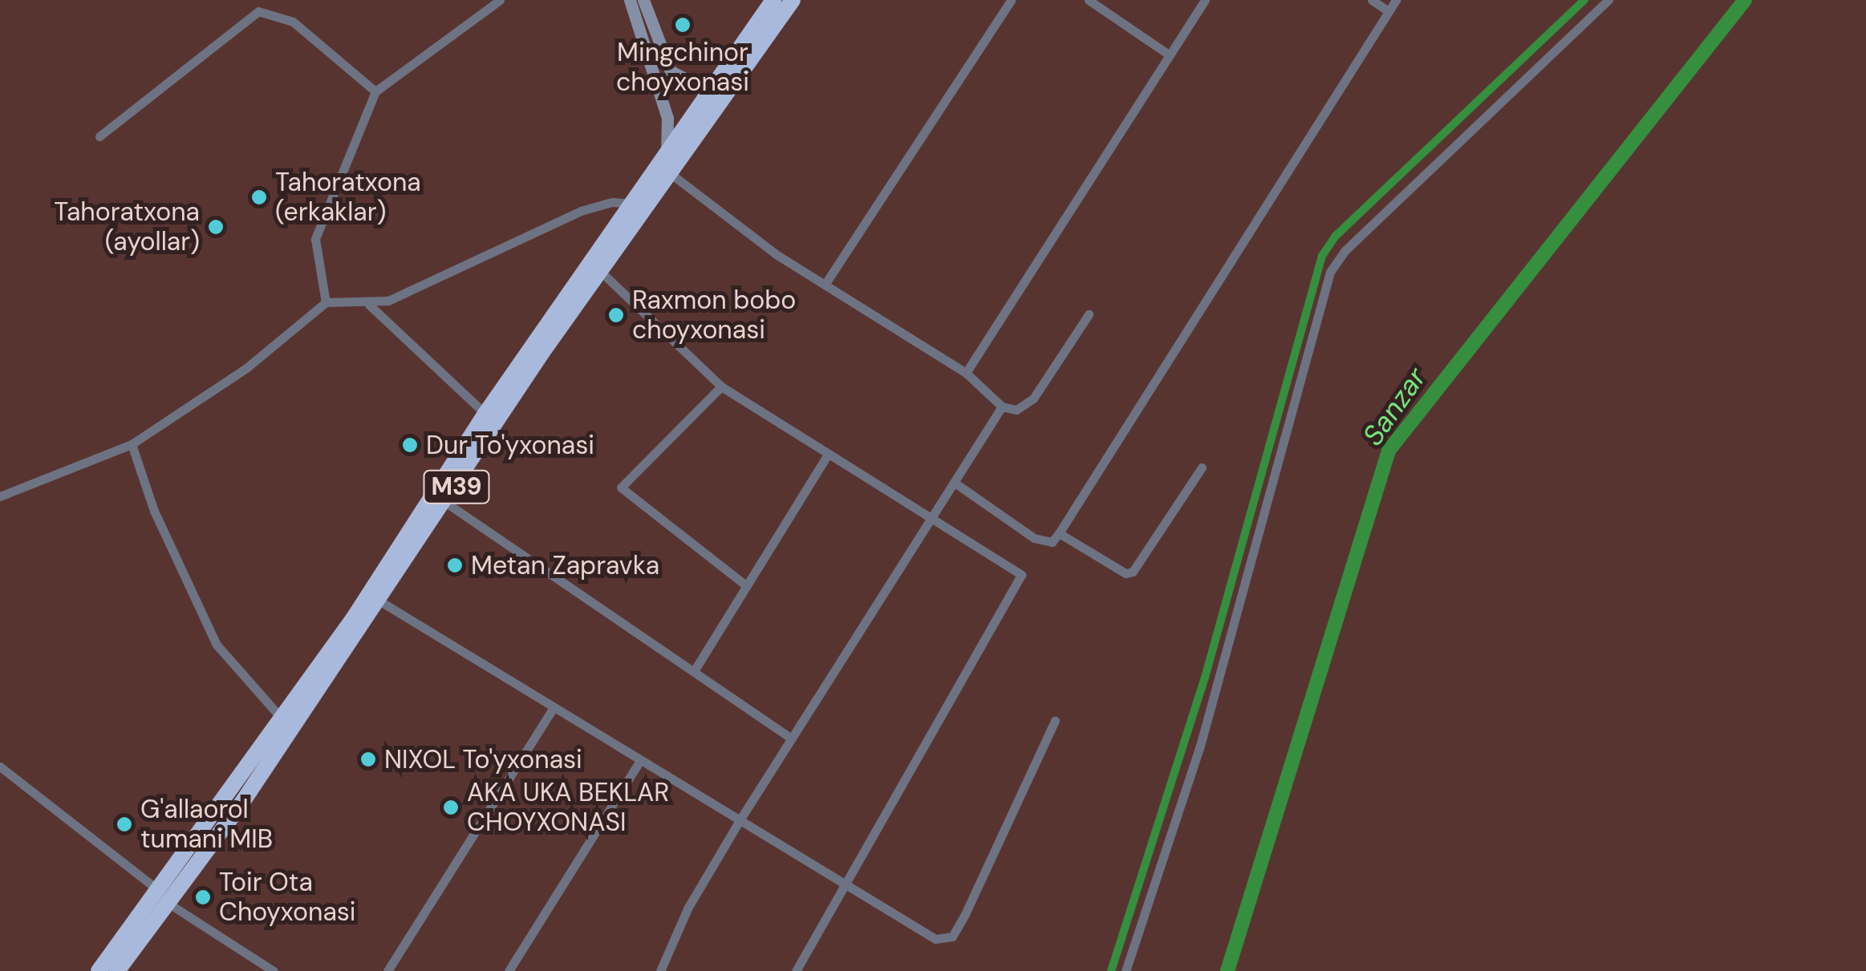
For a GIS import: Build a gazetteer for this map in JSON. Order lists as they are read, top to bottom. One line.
{"streets":{"highway":["M39"]},"water":["Sanzar"],"places":["Mingchinor choyxonasi","Tahoratxona (erkaklar)","Tahoratxona (ayollar)","Raxmon bobo choyxonasi","Dur To'yxonasi","Metan Zapravka","NIXOL To'yxonasi","AKA UKA BEKLAR CHOYXONASI","G'allaorol tumani MIB","Toir Ota Choyxonasi"]}
